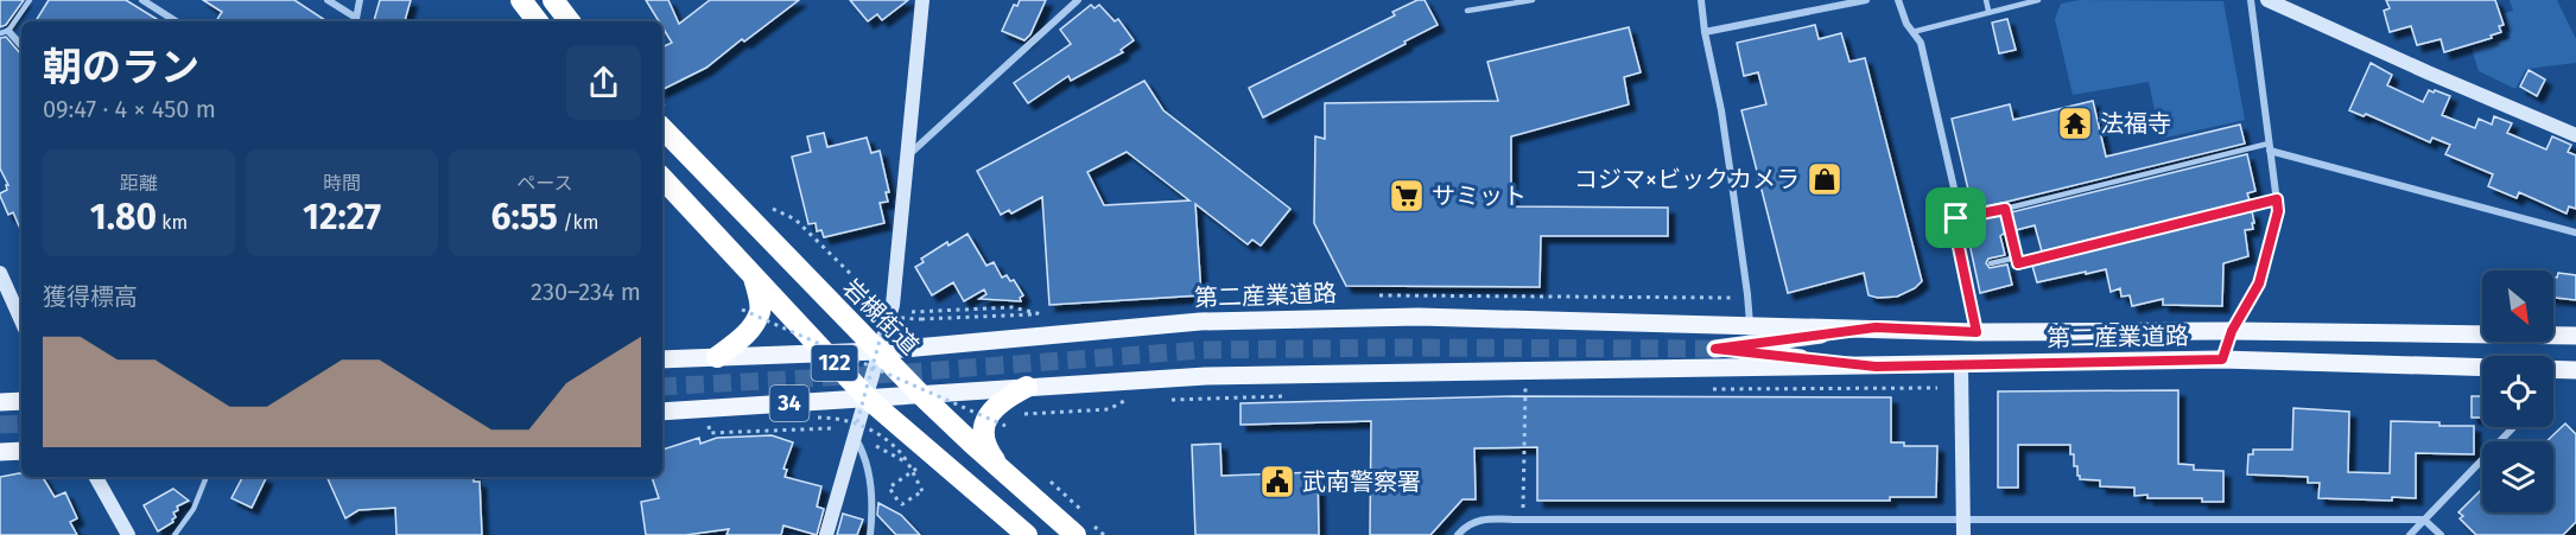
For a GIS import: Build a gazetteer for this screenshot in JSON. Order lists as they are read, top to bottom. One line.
{"streets":{"highway":["岩槻街道","122"],"main road":["第二産業道路","34"]},"crossings":[["第二産業道路","岩槻街道"],["第二産業道路","122"]],"places":{"temple":["法福寺"],"shop":["コジマ×ビックカメラ"],"supermarket":["サミット"],"public building":["武南警察署"]},"north":"bottom right","page":{"heading":["朝のラン","09:47 · 4 × 450 m"],"stats":[["距離","1.80 km"],["時間","12:27"],["ペース","6:55 /km"]],"chart":["獲得標高","230–234 m"]}}
